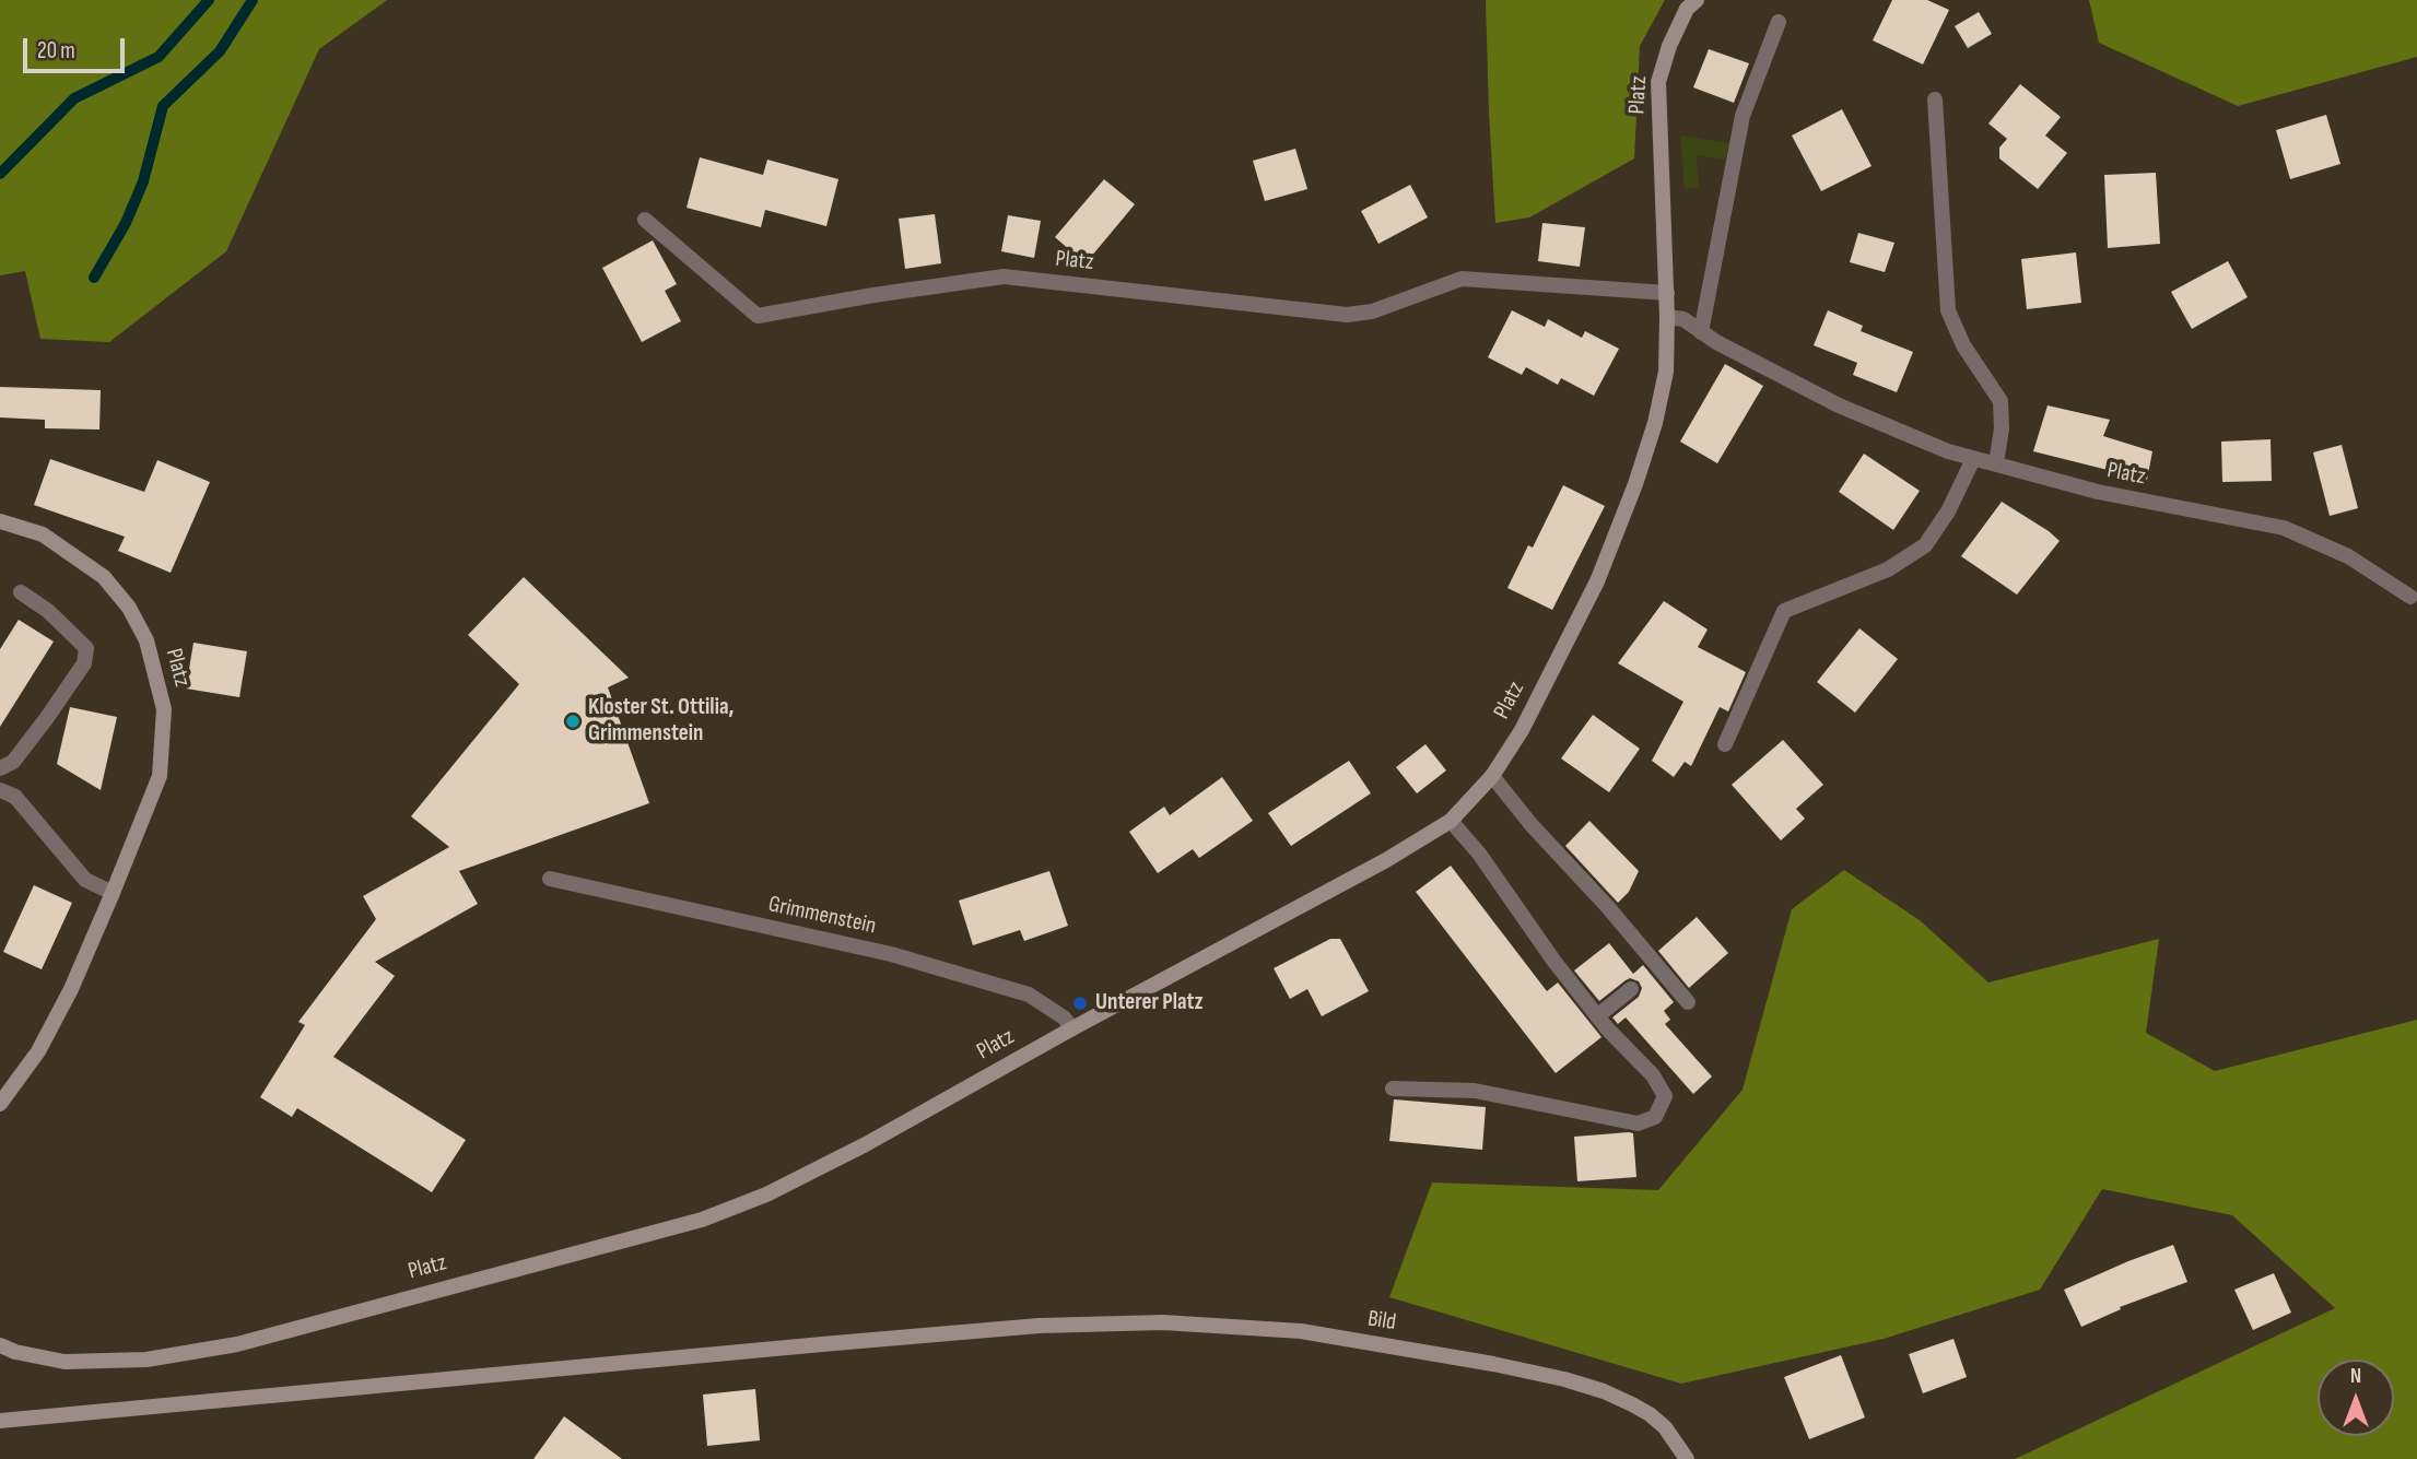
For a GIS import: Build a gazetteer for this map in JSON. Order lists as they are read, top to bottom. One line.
{"streets":{"street":["Platz","Grimmenstein","Bild"]},"crossings":[["Platz","Grimmenstein"]],"places":["Kloster St. Ottilia, Grimmenstein","Unterer Platz"],"scale_bar":"20 m","north":"top"}
